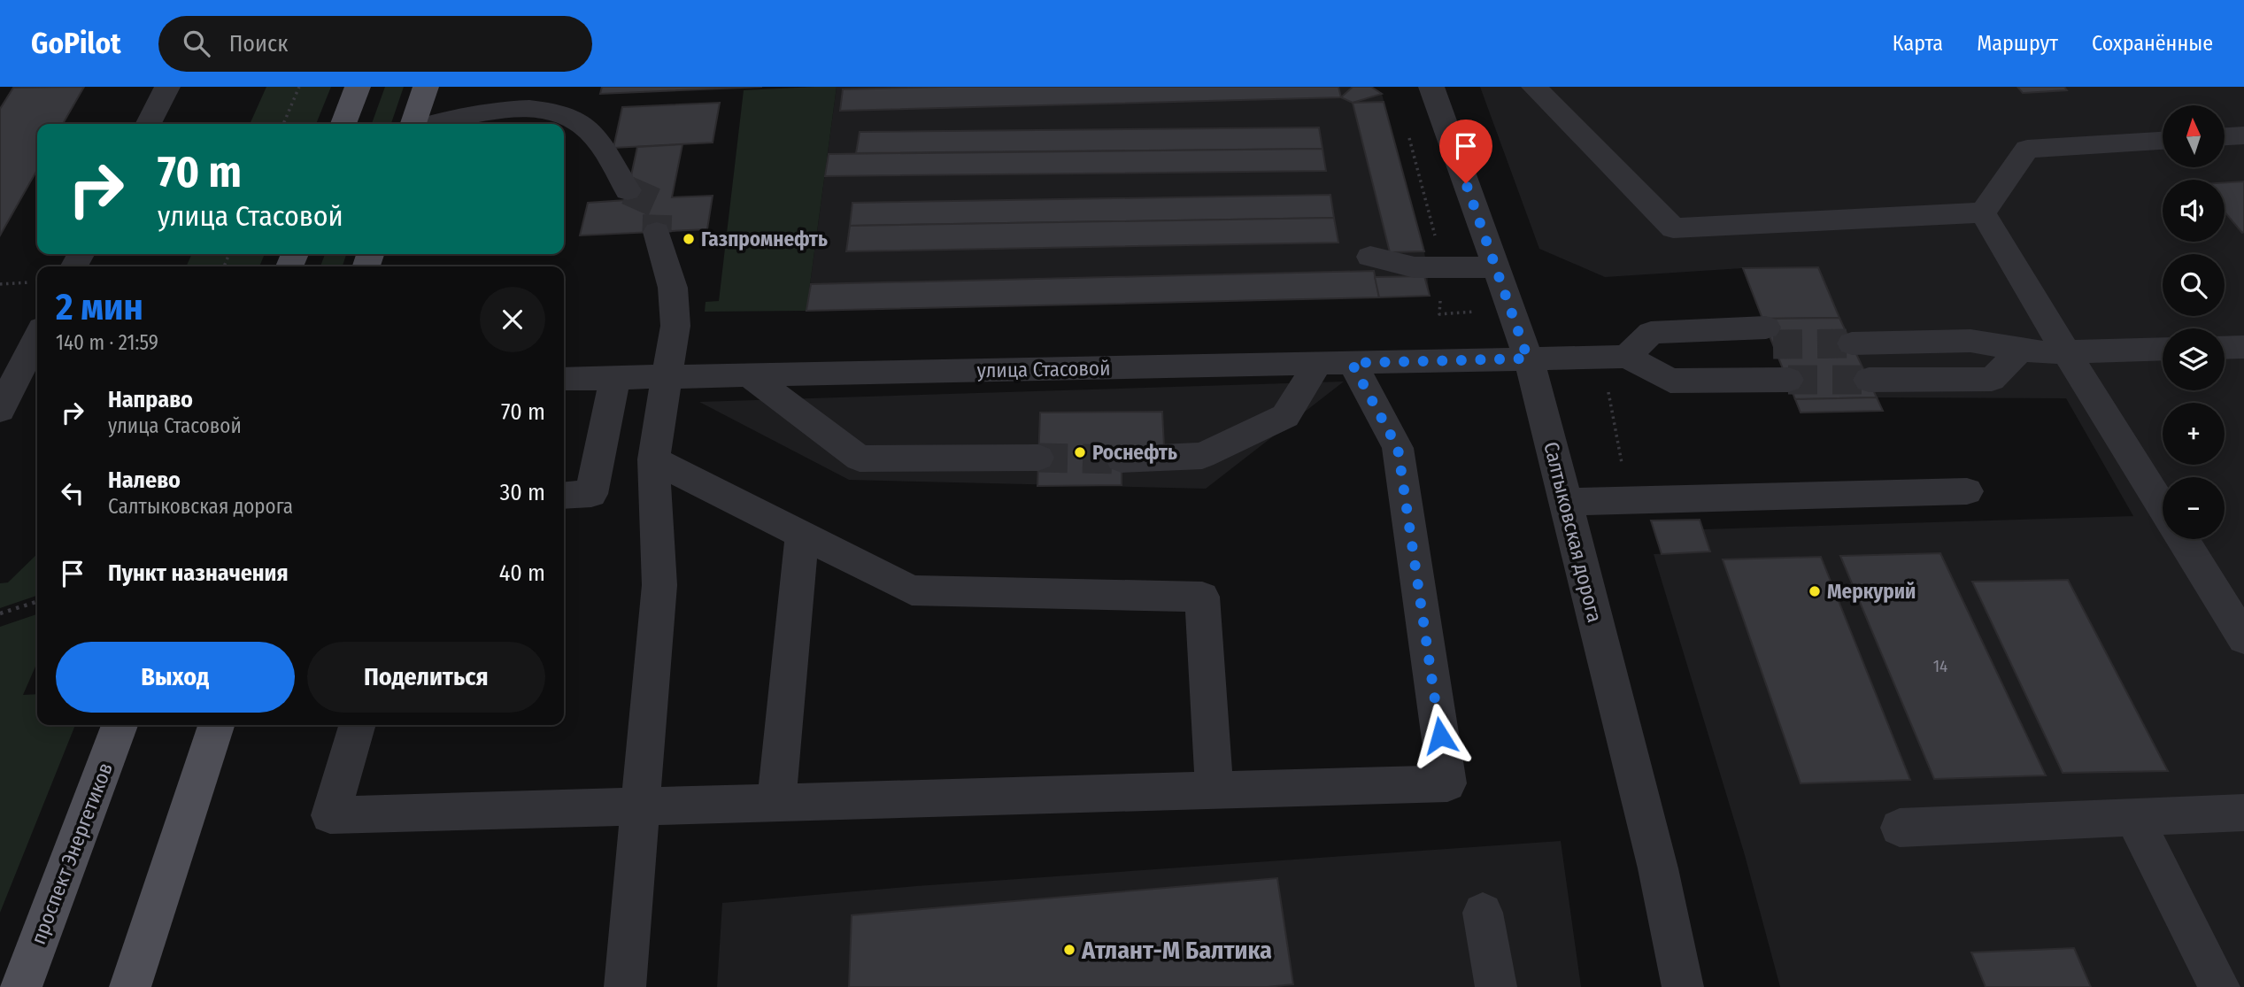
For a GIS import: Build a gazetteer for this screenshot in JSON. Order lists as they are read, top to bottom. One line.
{"streets":{"main road":["проспект Энергетиков"],"street":["улица Стасовой","Салтыковская дорога"]},"crossings":[["улица Стасовой","Салтыковская дорога"]],"places":["Газпромнефть","Роснефть","Меркурий","Атлант-М Балтика"],"house_numbers":["14"],"north":"top","page":{"header":"GoPilot","search":"Поиск","nav":["Карта","Маршрут","Сохранённые"],"map_buttons":["+","−"],"turn":["70 m","улица Стасовой"],"heading":["2 мин","140 m · 21:59"],"list":[{"name":"Направо","note":"улица Стасовой","value":"70 m"},{"name":"Налево","note":"Салтыковская дорога","value":"30 m"},{"name":"Пункт назначения","value":"40 m"}],"buttons":["Выход","Поделиться"]}}
